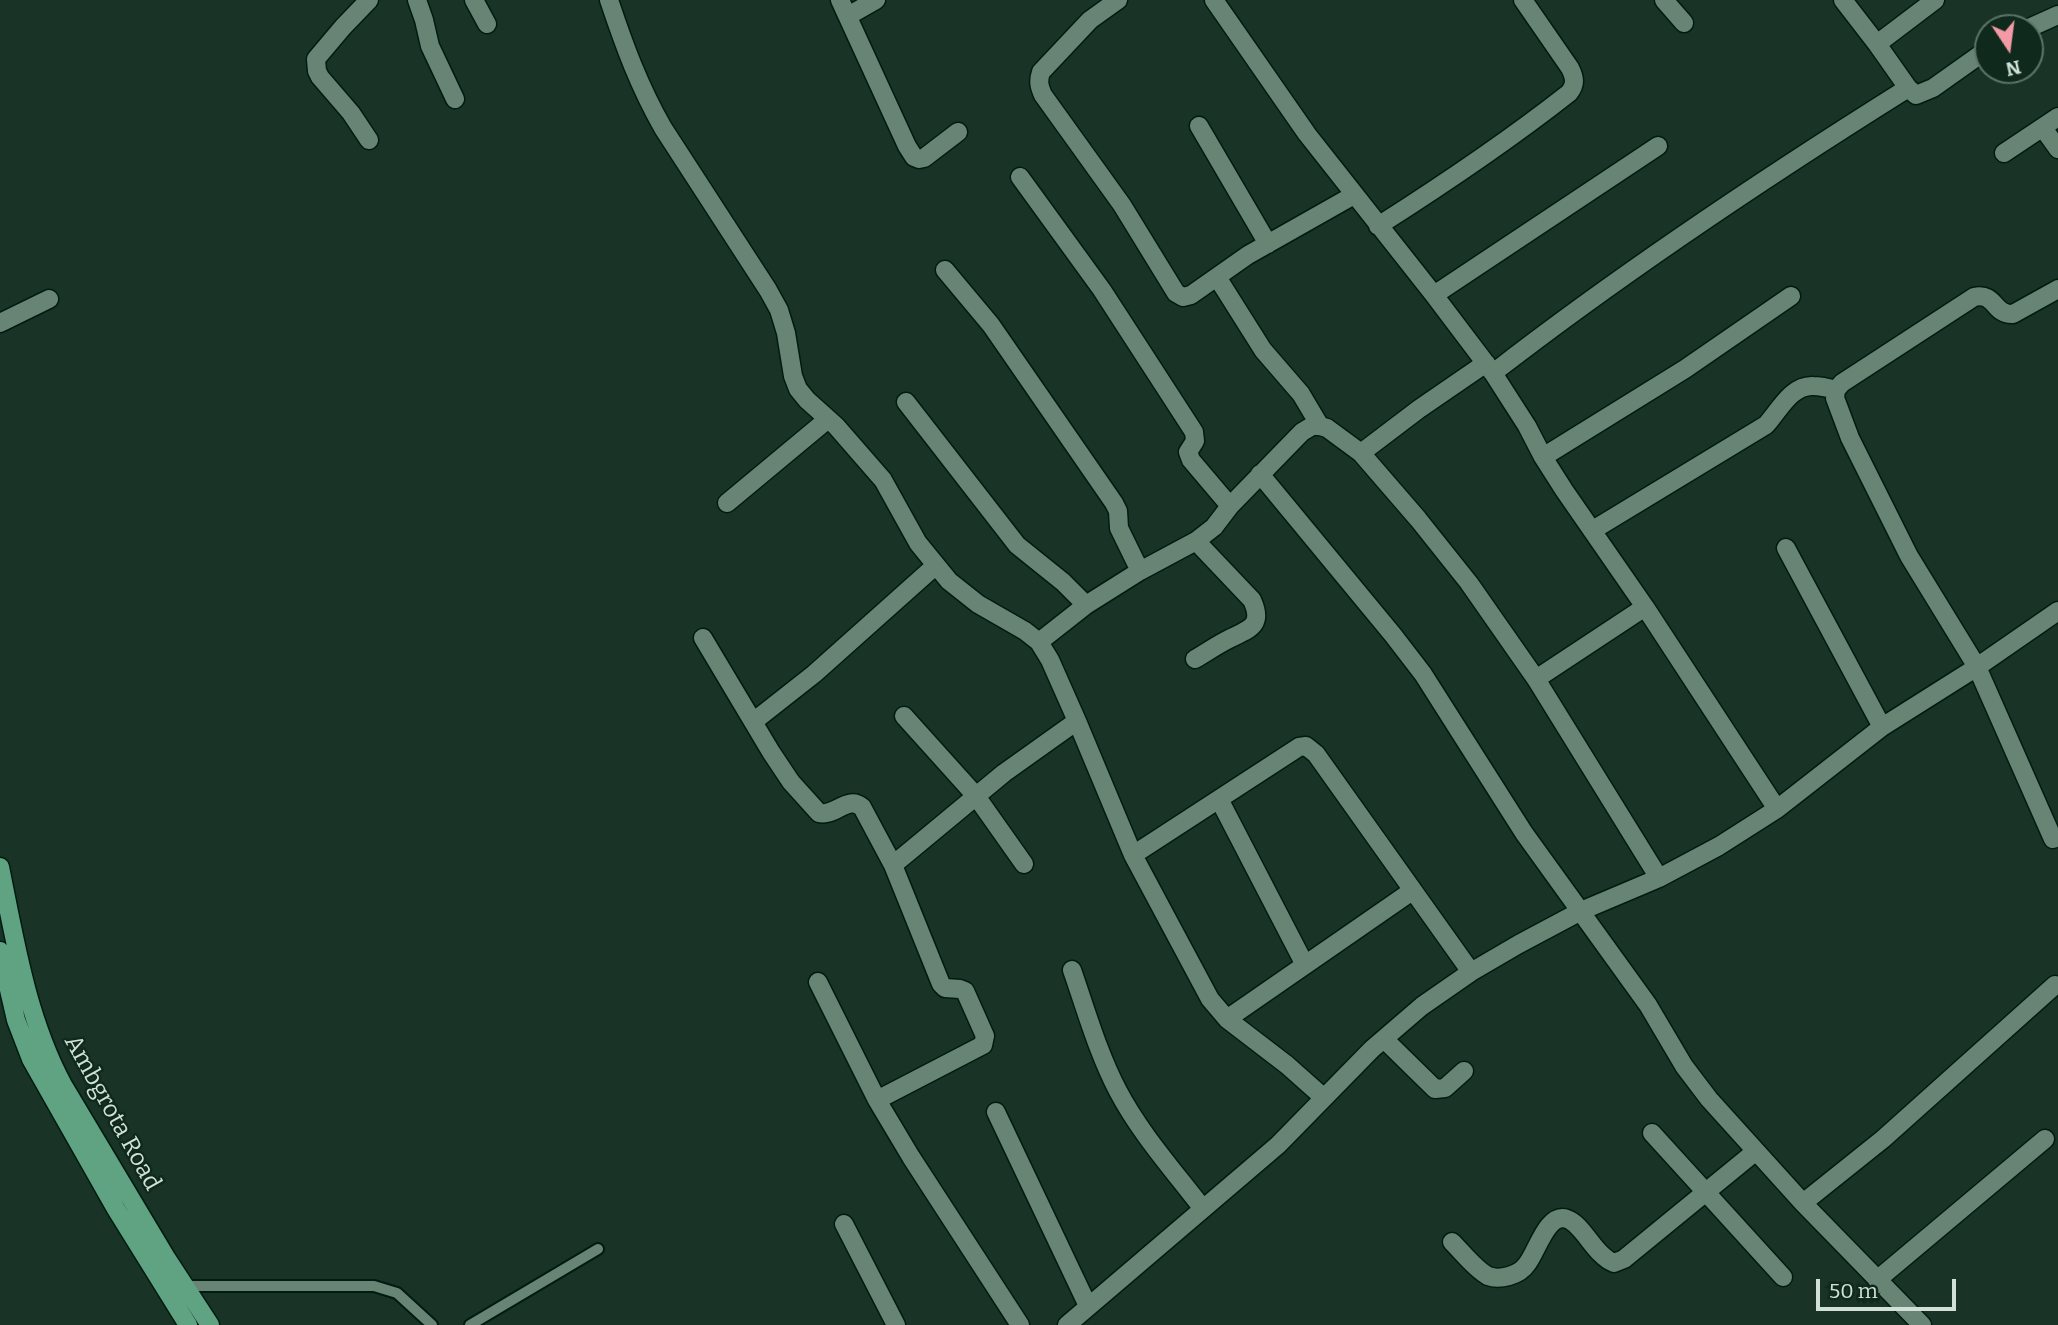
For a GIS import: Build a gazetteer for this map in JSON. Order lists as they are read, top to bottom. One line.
{"streets":{"main road":["Ambgrota Road"]},"scale_bar":"50 m","north":"bottom"}
